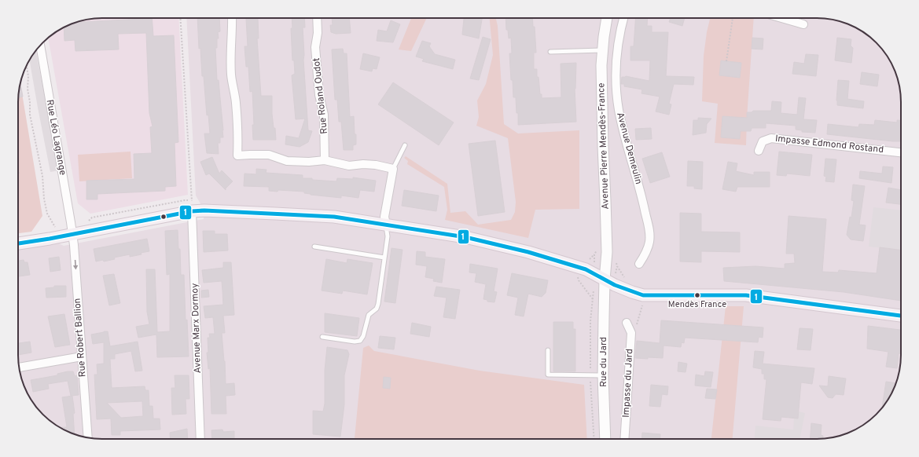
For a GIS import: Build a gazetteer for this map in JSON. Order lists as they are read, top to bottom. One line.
{"streets":{"street":["Rue Roland Oudot","Rue Léo Lagrange","Impasse Edmond Rostand","Avenue Pierre Mendès-France","Avenue Demeulin","Avenue Marx Dormoy","Rue Robert Ballion","Rue du Jard","Impasse du Jard"]},"crossings":[["Rue Léo Lagrange","Rue Robert Ballion"],["Avenue Pierre Mendès-France","Rue du Jard"]],"one_way":["Rue Robert Ballion"],"places":["Mendès France"],"lines":["transit line 1"]}
